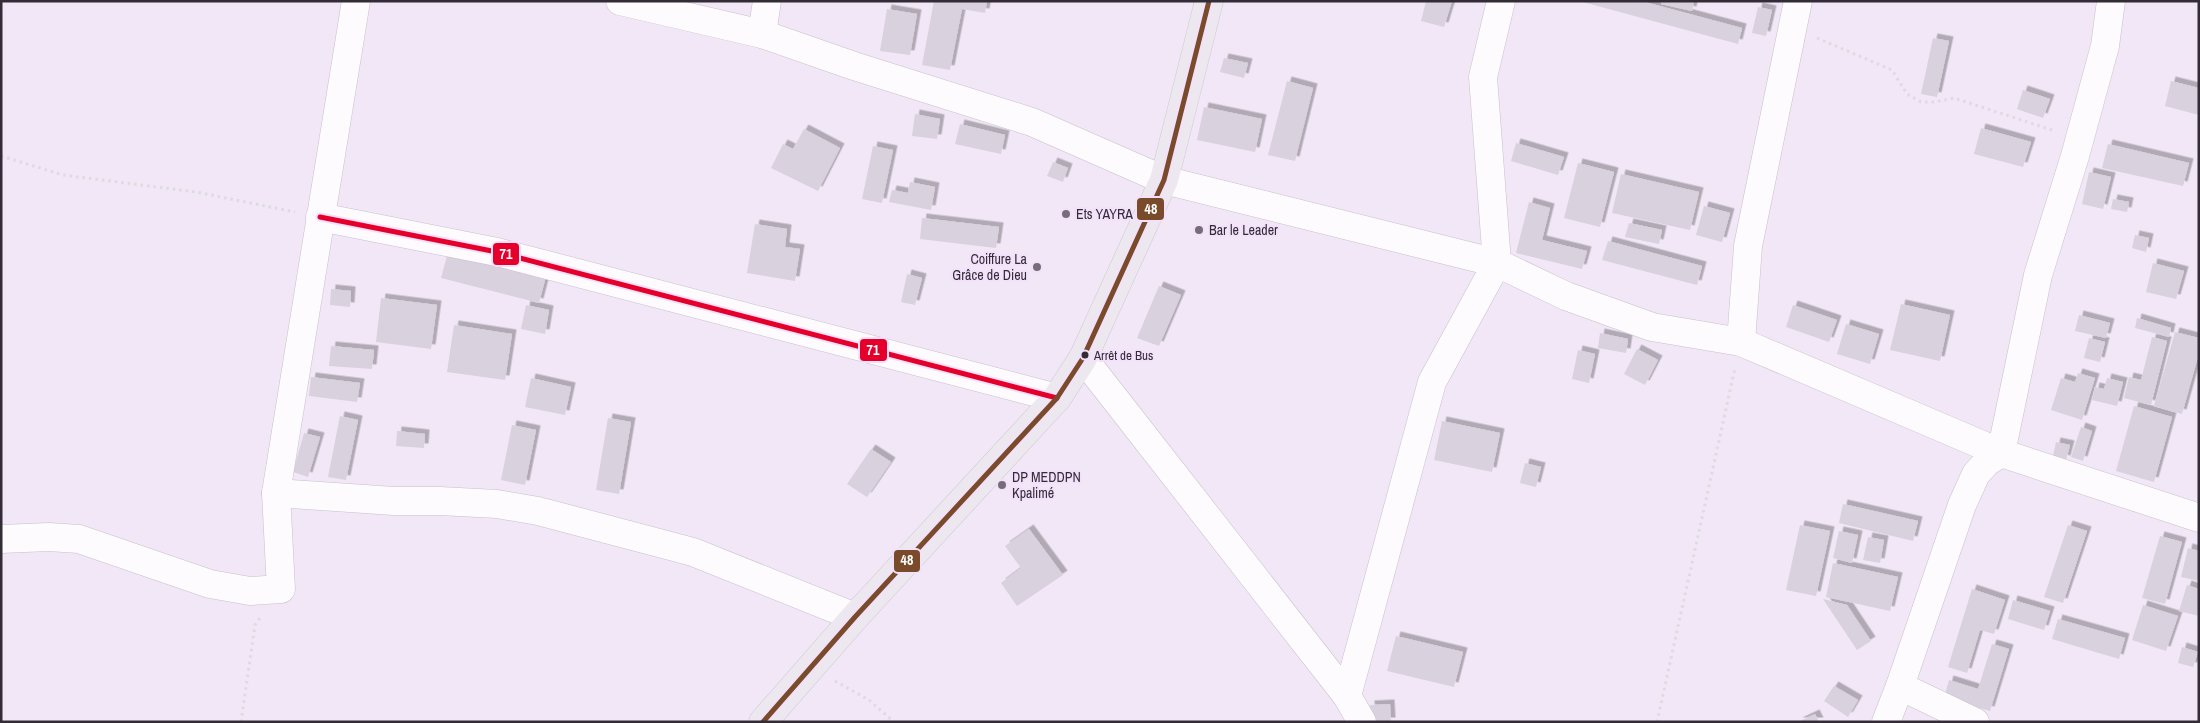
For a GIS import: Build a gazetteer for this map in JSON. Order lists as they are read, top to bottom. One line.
{"places":["Ets YAYRA","Bar le Leader","Coiffure La Grâce de Dieu","Arrêt de Bus","DP MEDDPN Kpalimé"],"lines":["transit line 48","transit line 71"]}
